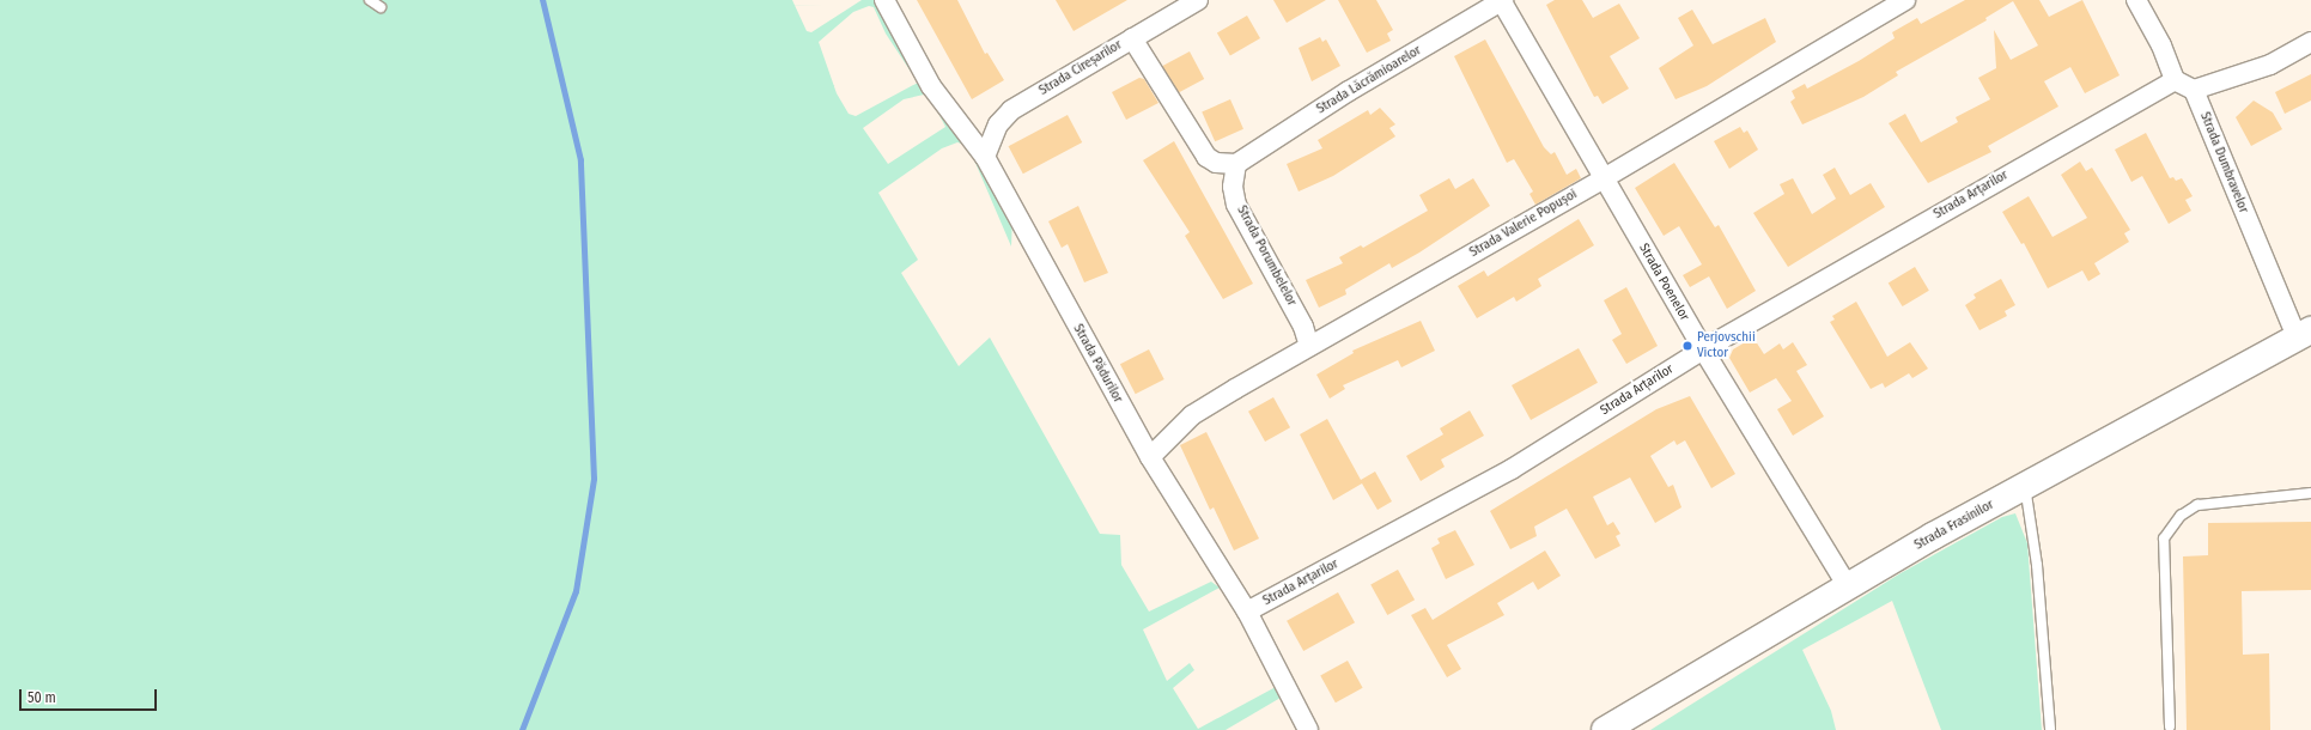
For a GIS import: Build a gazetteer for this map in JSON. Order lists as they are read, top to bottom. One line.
{"streets":{"main road":["Strada Frasinilor"],"street":["Strada Cireșarilor","Strada Lăcrămioarelor","Strada Dumbravelor","Strada Arțarilor","Strada Valerie Popușoi","Strada Porumbelelor","Strada Poenelor","Strada Pădurilor"]},"crossings":[["Strada Cireșarilor","Strada Pădurilor"],["Strada Lăcrămioarelor","Strada Porumbelelor"],["Strada Lăcrămioarelor","Strada Poenelor"],["Strada Dumbravelor","Strada Frasinilor"],["Strada Arțarilor","Strada Poenelor"],["Strada Arțarilor","Strada Pădurilor"],["Strada Valerie Popușoi","Strada Porumbelelor"],["Strada Valerie Popușoi","Strada Poenelor"],["Strada Valerie Popușoi","Strada Pădurilor"],["Strada Poenelor","Strada Frasinilor"]],"places":["Perjovschii Victor"],"scale_bar":"50 m"}
